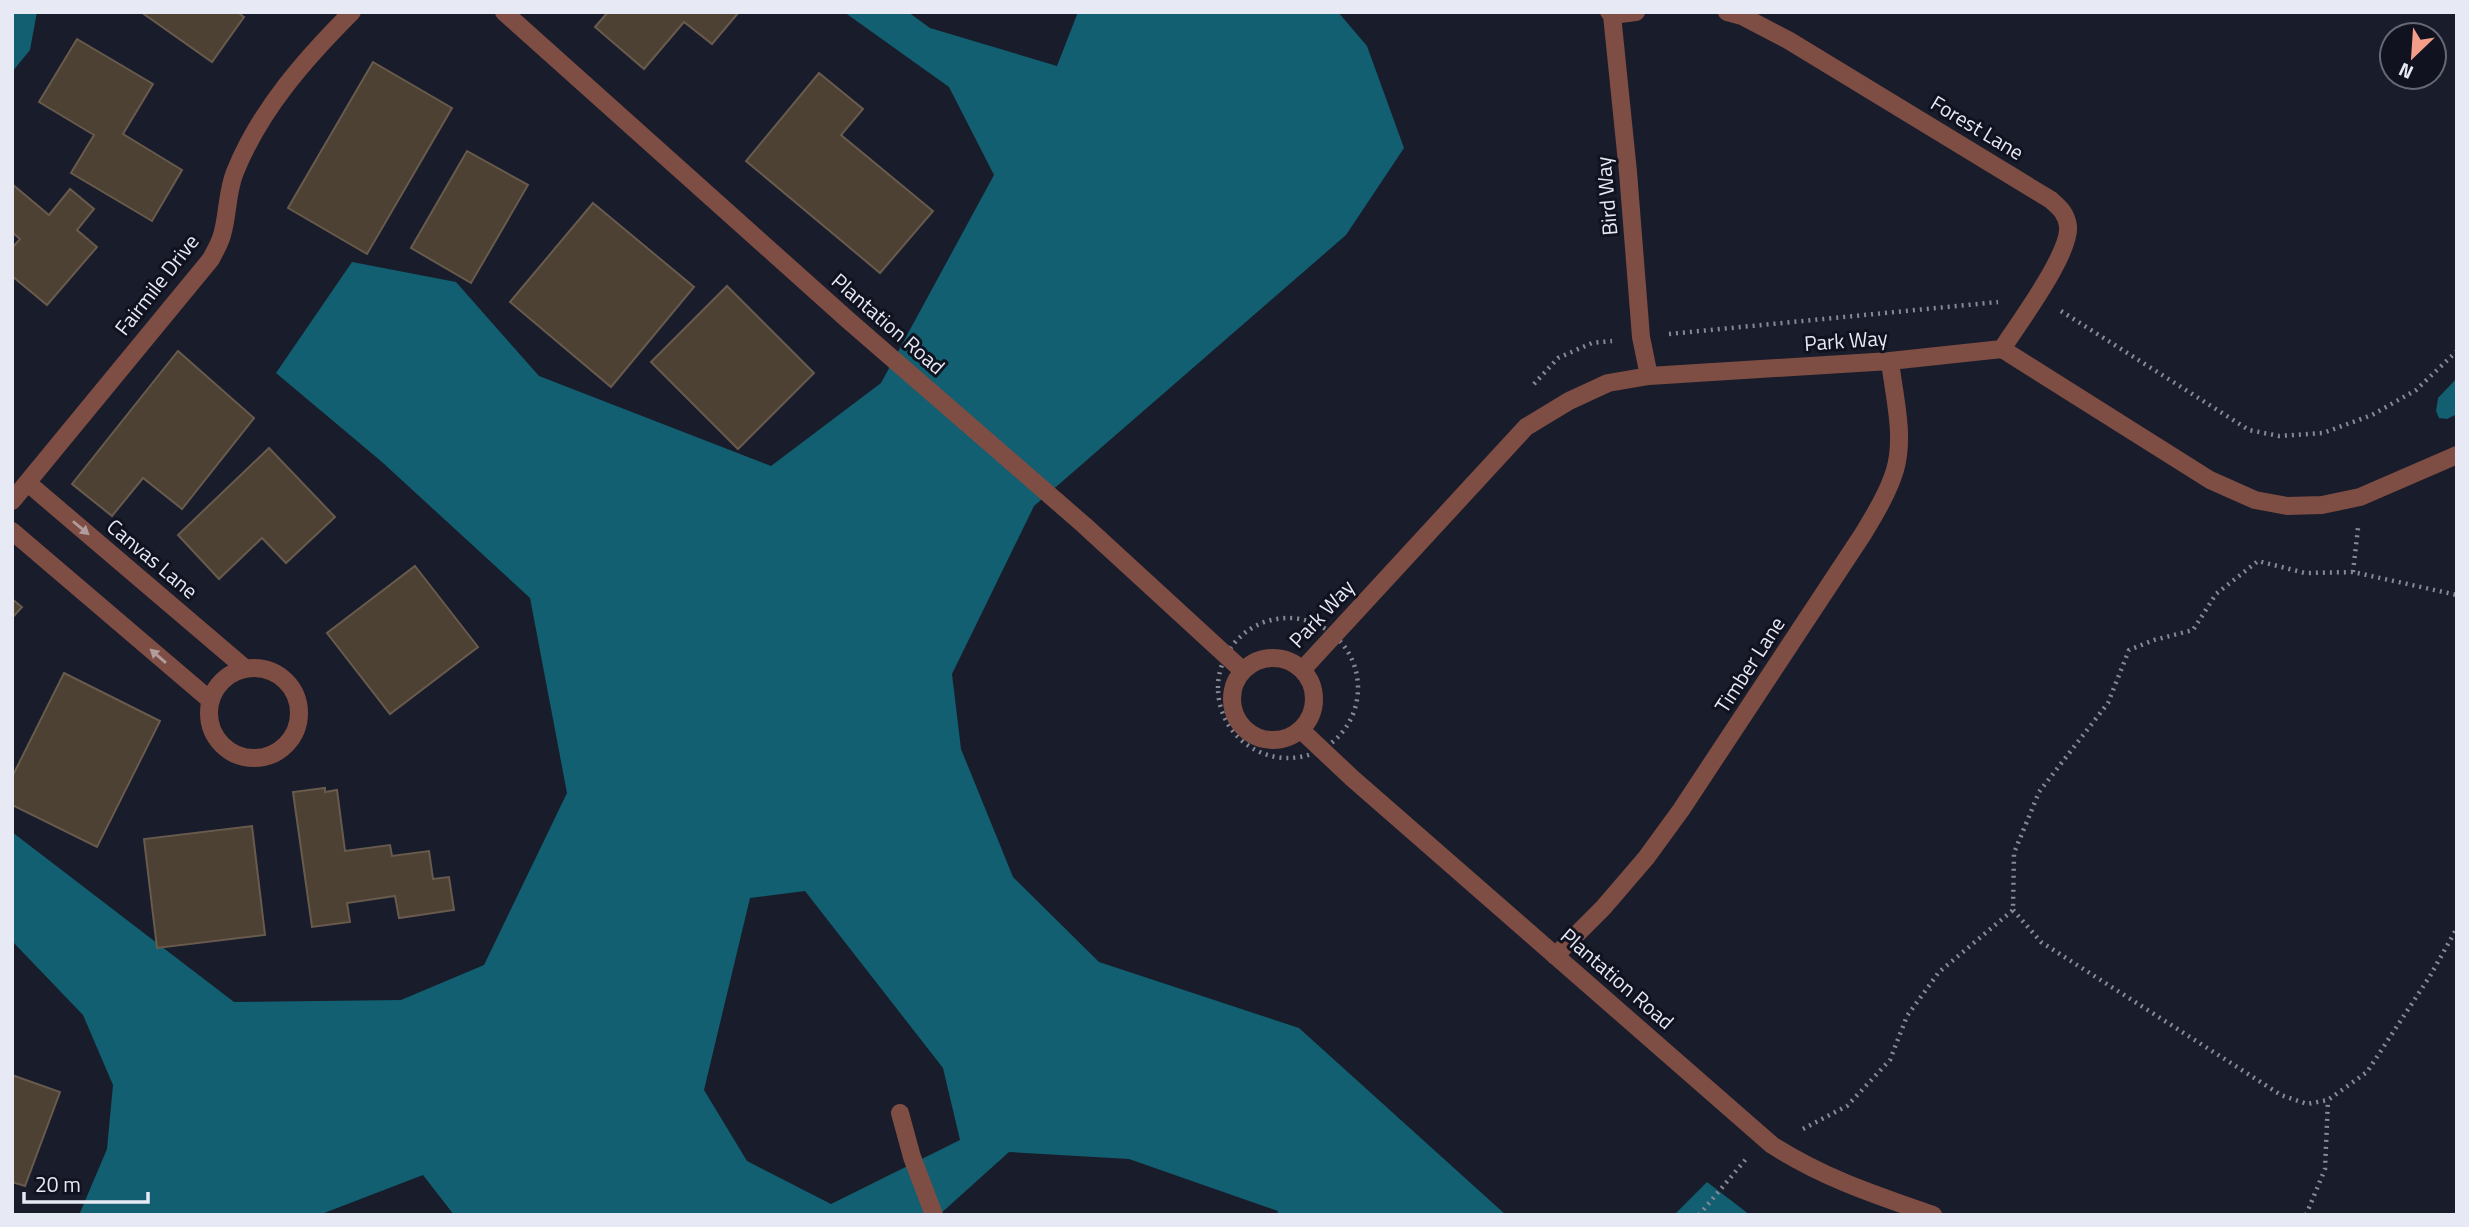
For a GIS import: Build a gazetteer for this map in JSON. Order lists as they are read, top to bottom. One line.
{"streets":{"street":["Forest Lane","Bird Way","Fairmile Drive","Plantation Road","Park Way","Canvas Lane","Timber Lane"]},"crossings":[["Forest Lane","Park Way"],["Bird Way","Park Way"],["Fairmile Drive","Canvas Lane"],["Plantation Road","Park Way"],["Plantation Road","Timber Lane"],["Park Way","Timber Lane"]],"scale_bar":"20 m","north":"bottom left"}
